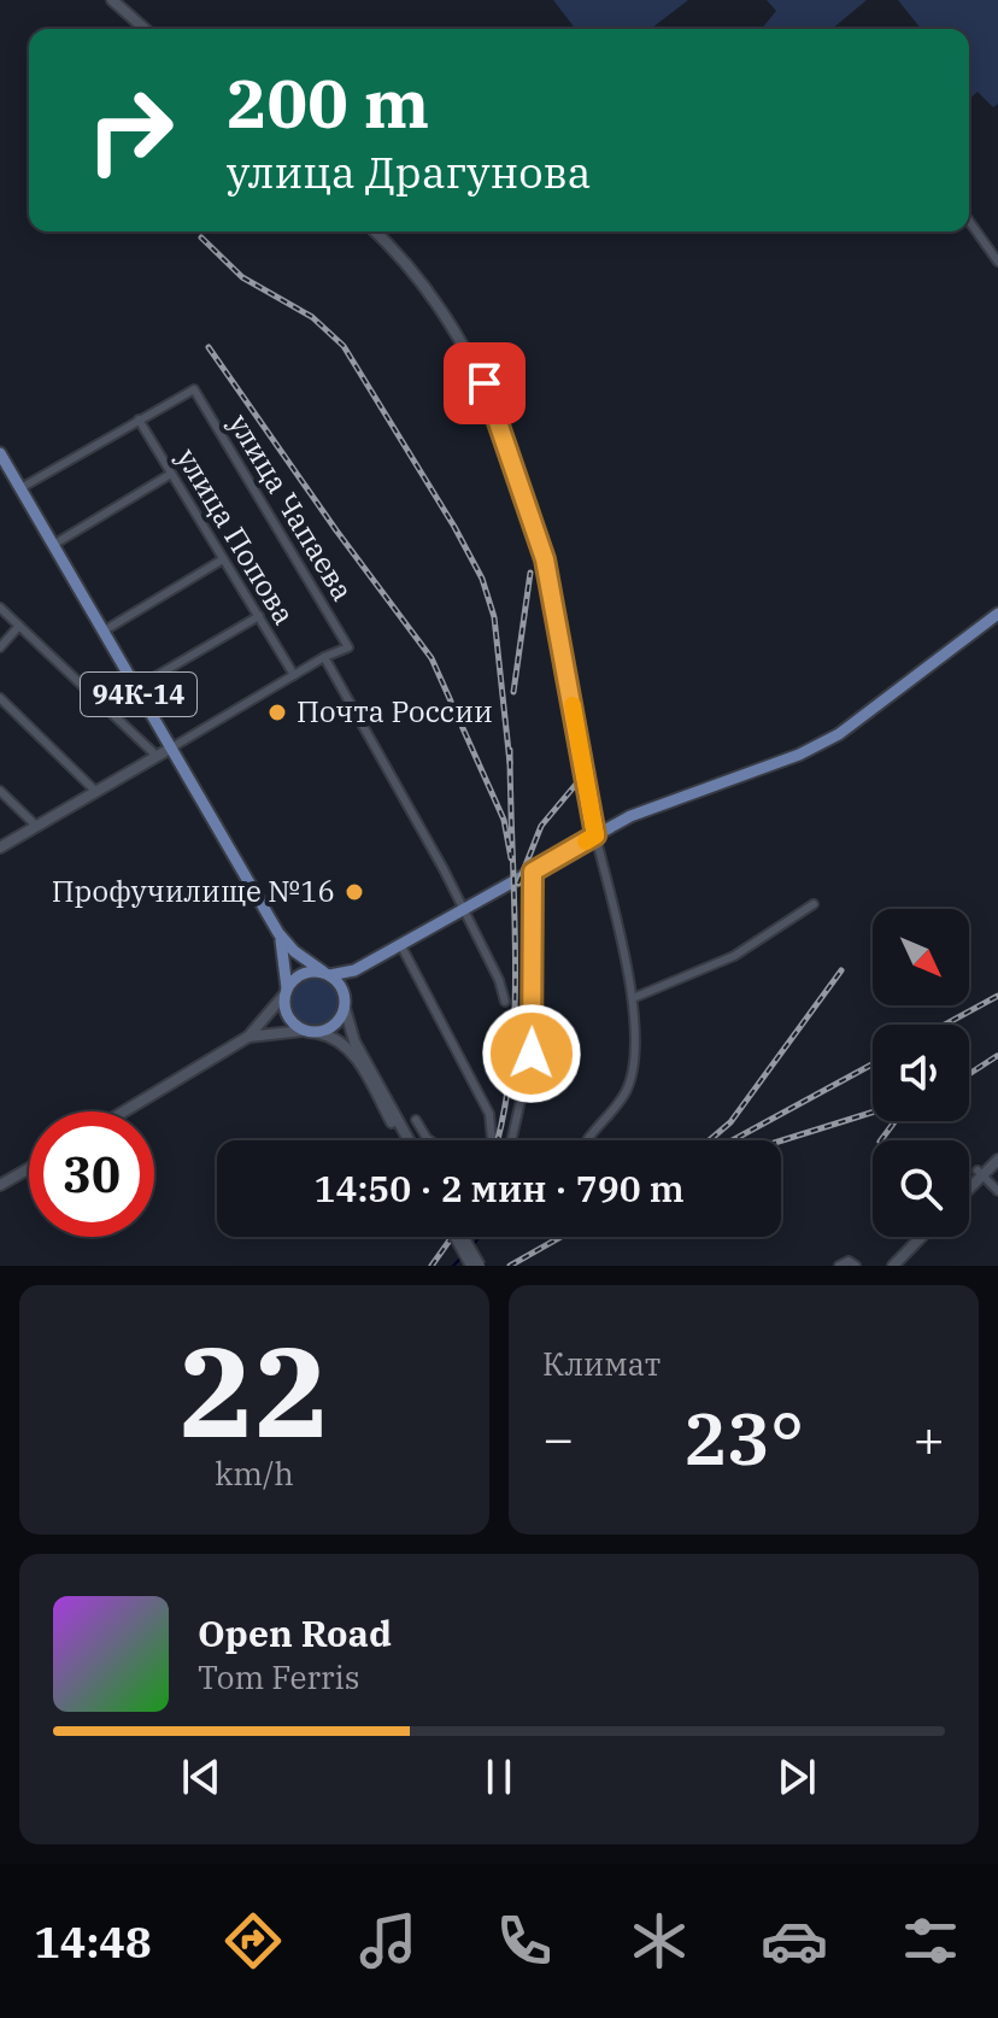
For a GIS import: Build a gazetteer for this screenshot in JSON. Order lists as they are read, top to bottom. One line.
{"streets":{"main road":["94К-14"],"street":["улица Чапаева","улица Попова"]},"crossings":[["улица Чапаева","улица Попова"]],"places":["Почта России","Профучилище №16"],"north":"bottom right","page":{"turn":["200 m","улица Драгунова"],"limit":"30","trip":"14:50 · 2 мин · 790 m","tile":[["22","km/h"],"Климат"],"heat":["−","23°","+"],"song":["Open Road","Tom Ferris"],"tabs":"14:48"}}
